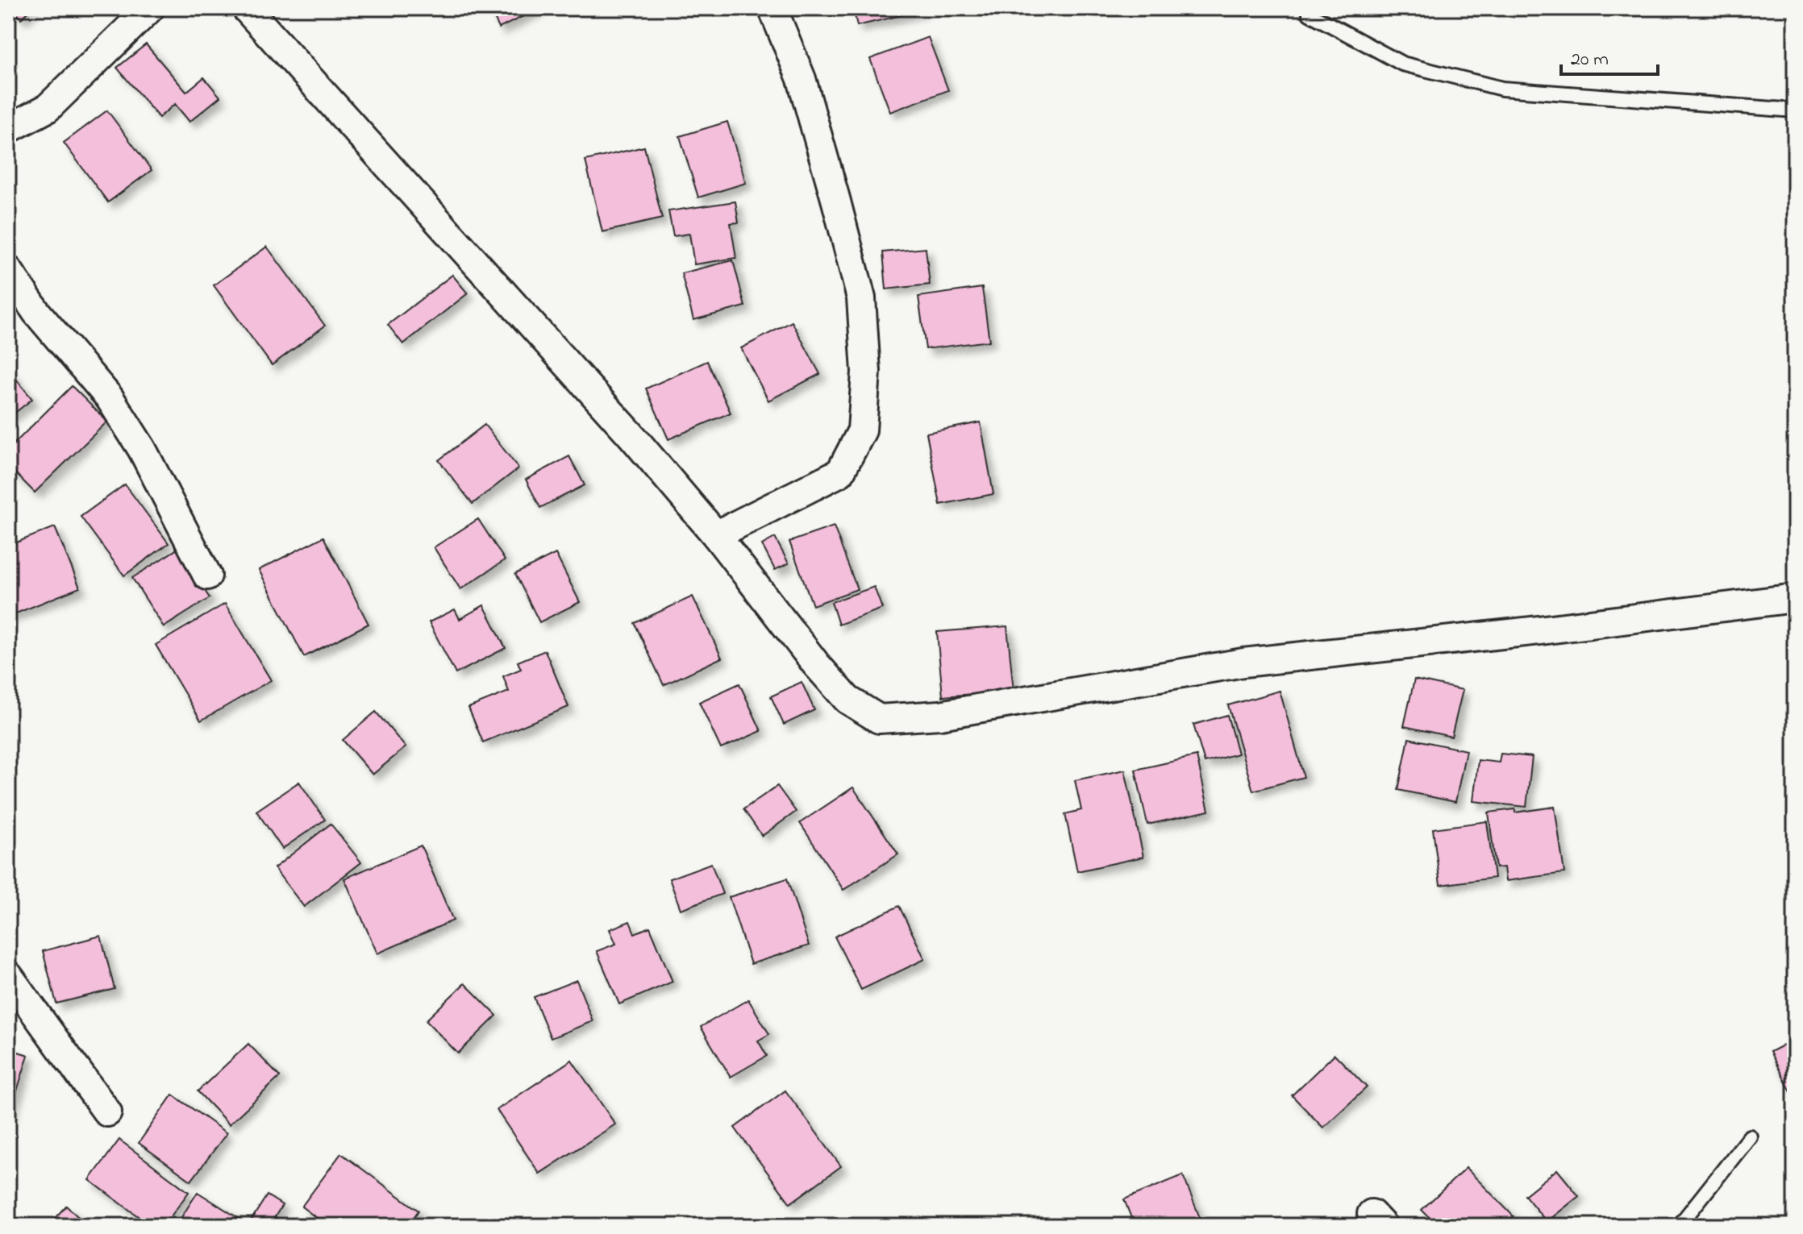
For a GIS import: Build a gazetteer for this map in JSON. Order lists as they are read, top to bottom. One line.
{"scale_bar":"20 m"}
